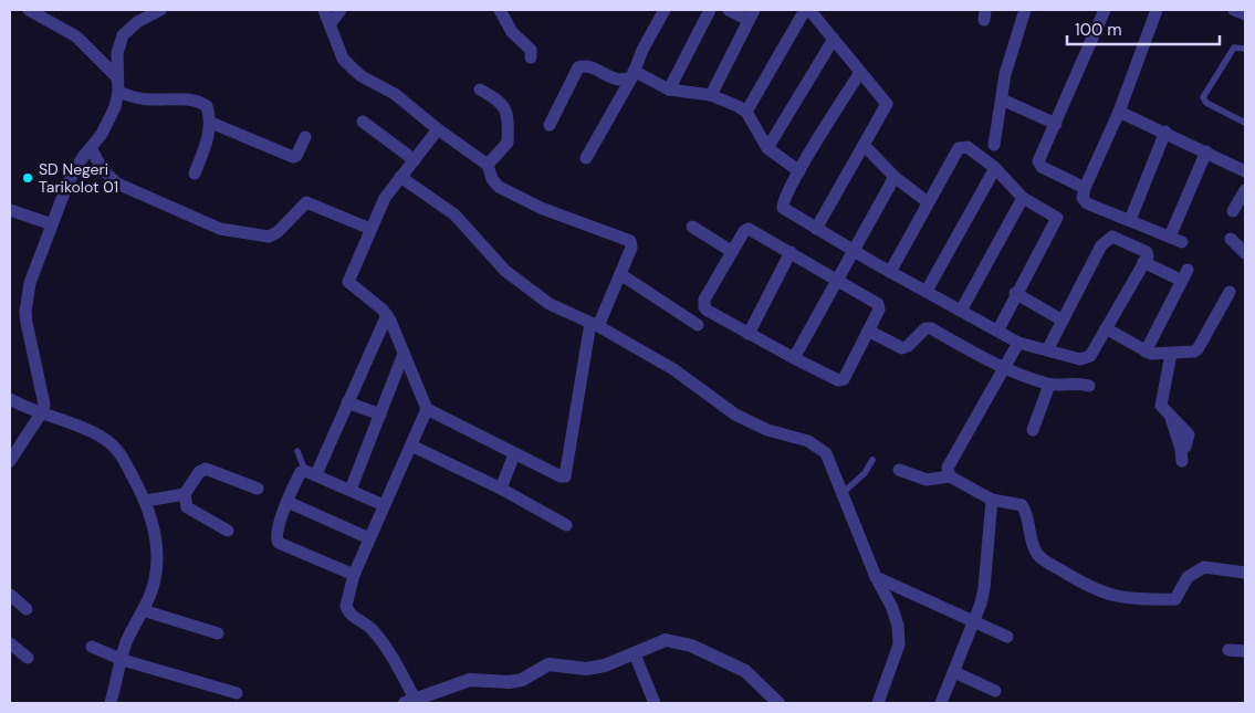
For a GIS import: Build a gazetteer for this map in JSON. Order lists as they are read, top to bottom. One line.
{"places":["SD Negeri Tarikolot 01"],"scale_bar":"100 m"}
